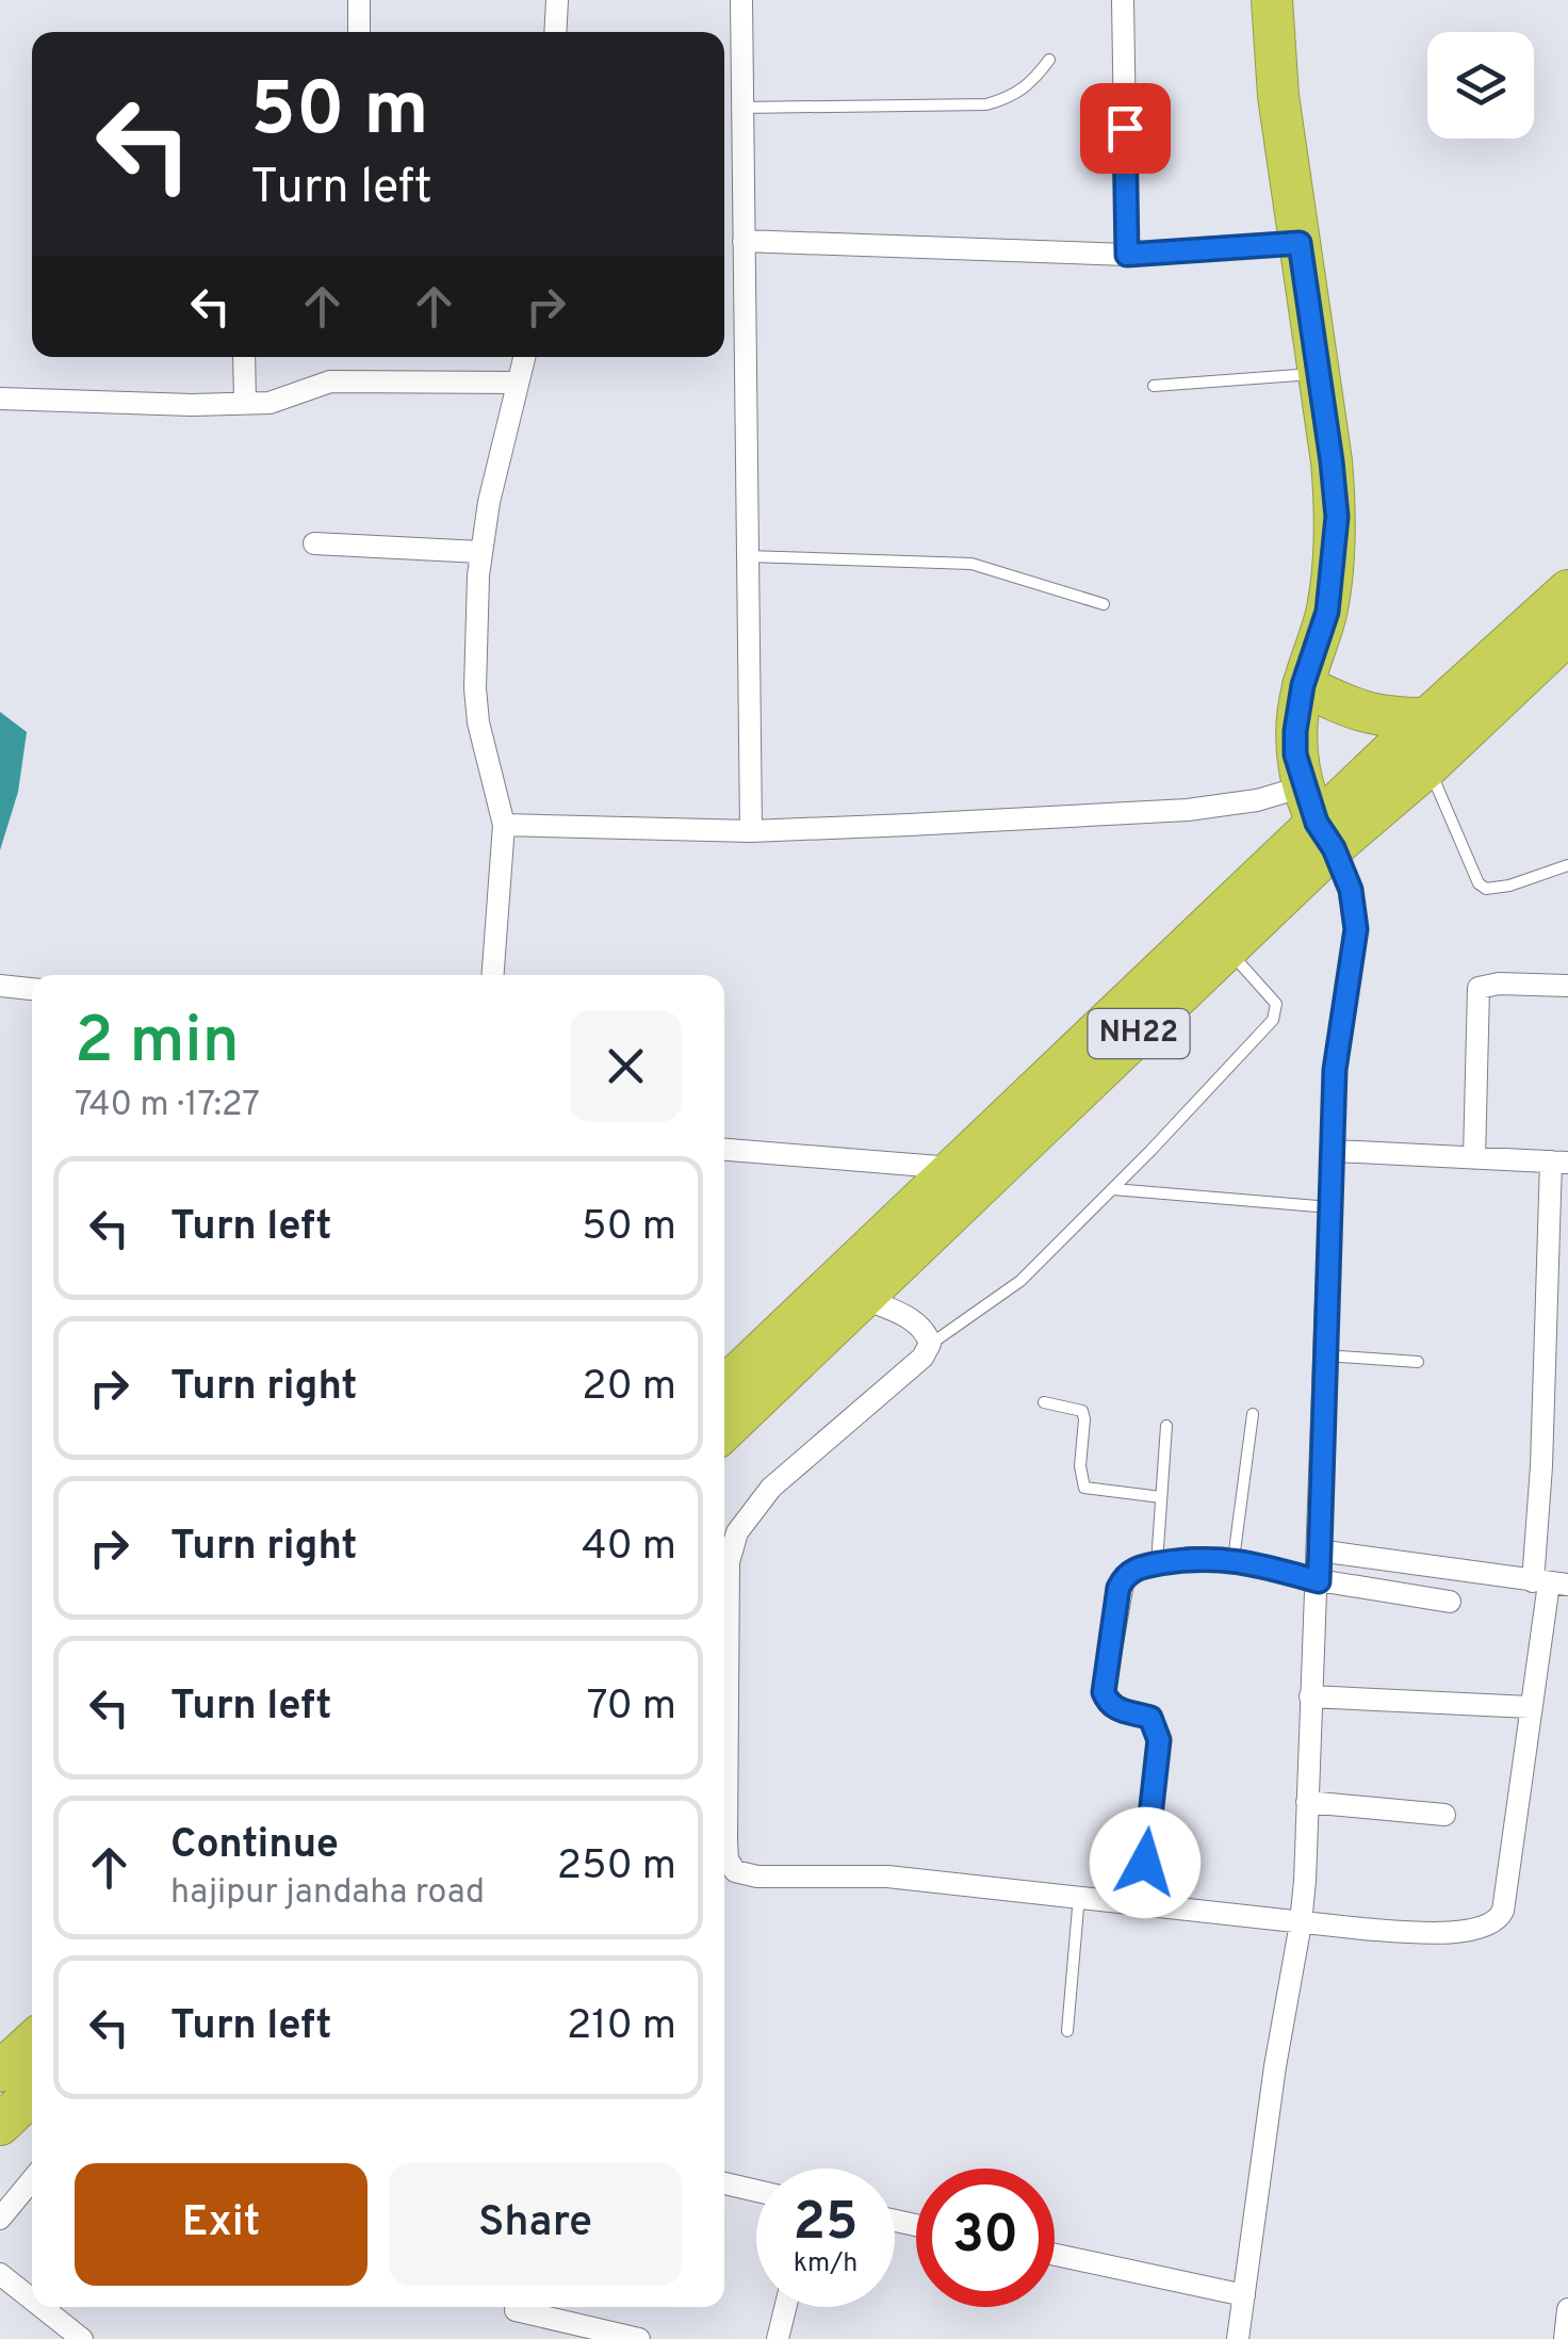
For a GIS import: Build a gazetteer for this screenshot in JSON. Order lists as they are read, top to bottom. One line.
{"streets":{"highway":["NH22"]},"page":{"turn":["50 m","Turn left"],"heading":["2 min","740 m · 17:27"],"list":[{"name":"Turn left","value":"50 m"},{"name":"Turn right","value":"20 m"},{"name":"Turn right","value":"40 m"},{"name":"Turn left","value":"70 m"},{"name":"Continue","note":"hajipur jandaha road","value":"250 m"},{"name":"Turn left","value":"210 m"}],"buttons":["Exit","Share"],"speed":"25 km/h","limit":"30"}}
